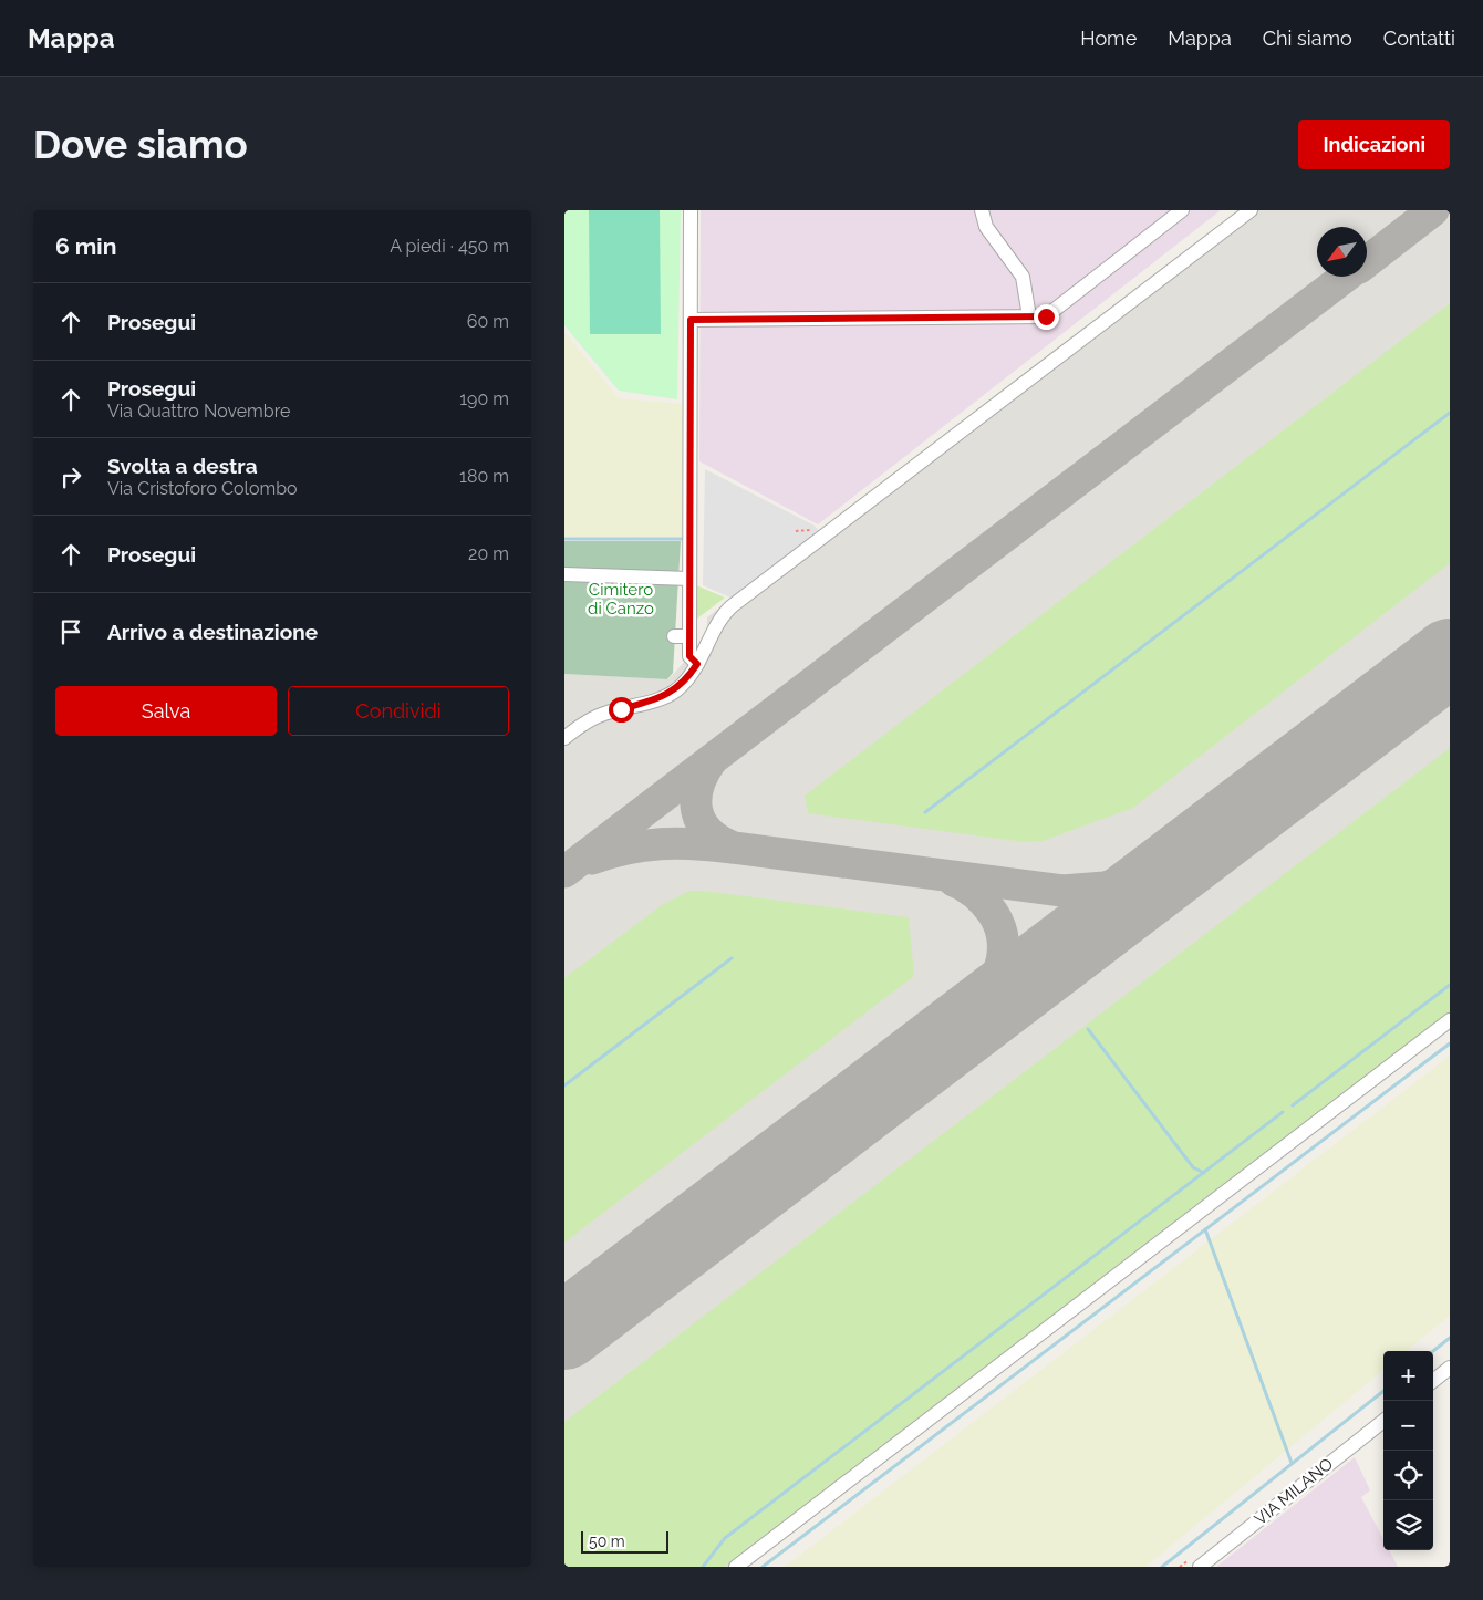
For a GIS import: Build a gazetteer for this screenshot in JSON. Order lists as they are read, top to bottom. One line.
{"streets":{"street":["VIA MILANO"]},"parks":["Cimitero di Canzo"],"scale_bar":"50 m","north":"bottom left","page":{"header":"Mappa","nav":["Home","Mappa","Chi siamo","Contatti"],"buttons":["Indicazioni",["Salva","Condividi"]],"title":"Dove siamo","heading":["6 min","A piedi · 450 m"],"list":[["Prosegui","60 m"],["Prosegui","Via Quattro Novembre","190 m"],["Svolta a destra","Via Cristoforo Colombo","180 m"],["Prosegui","20 m"],"Arrivo a destinazione"],"map_buttons":["+","−"],"scale":"50 m"}}
